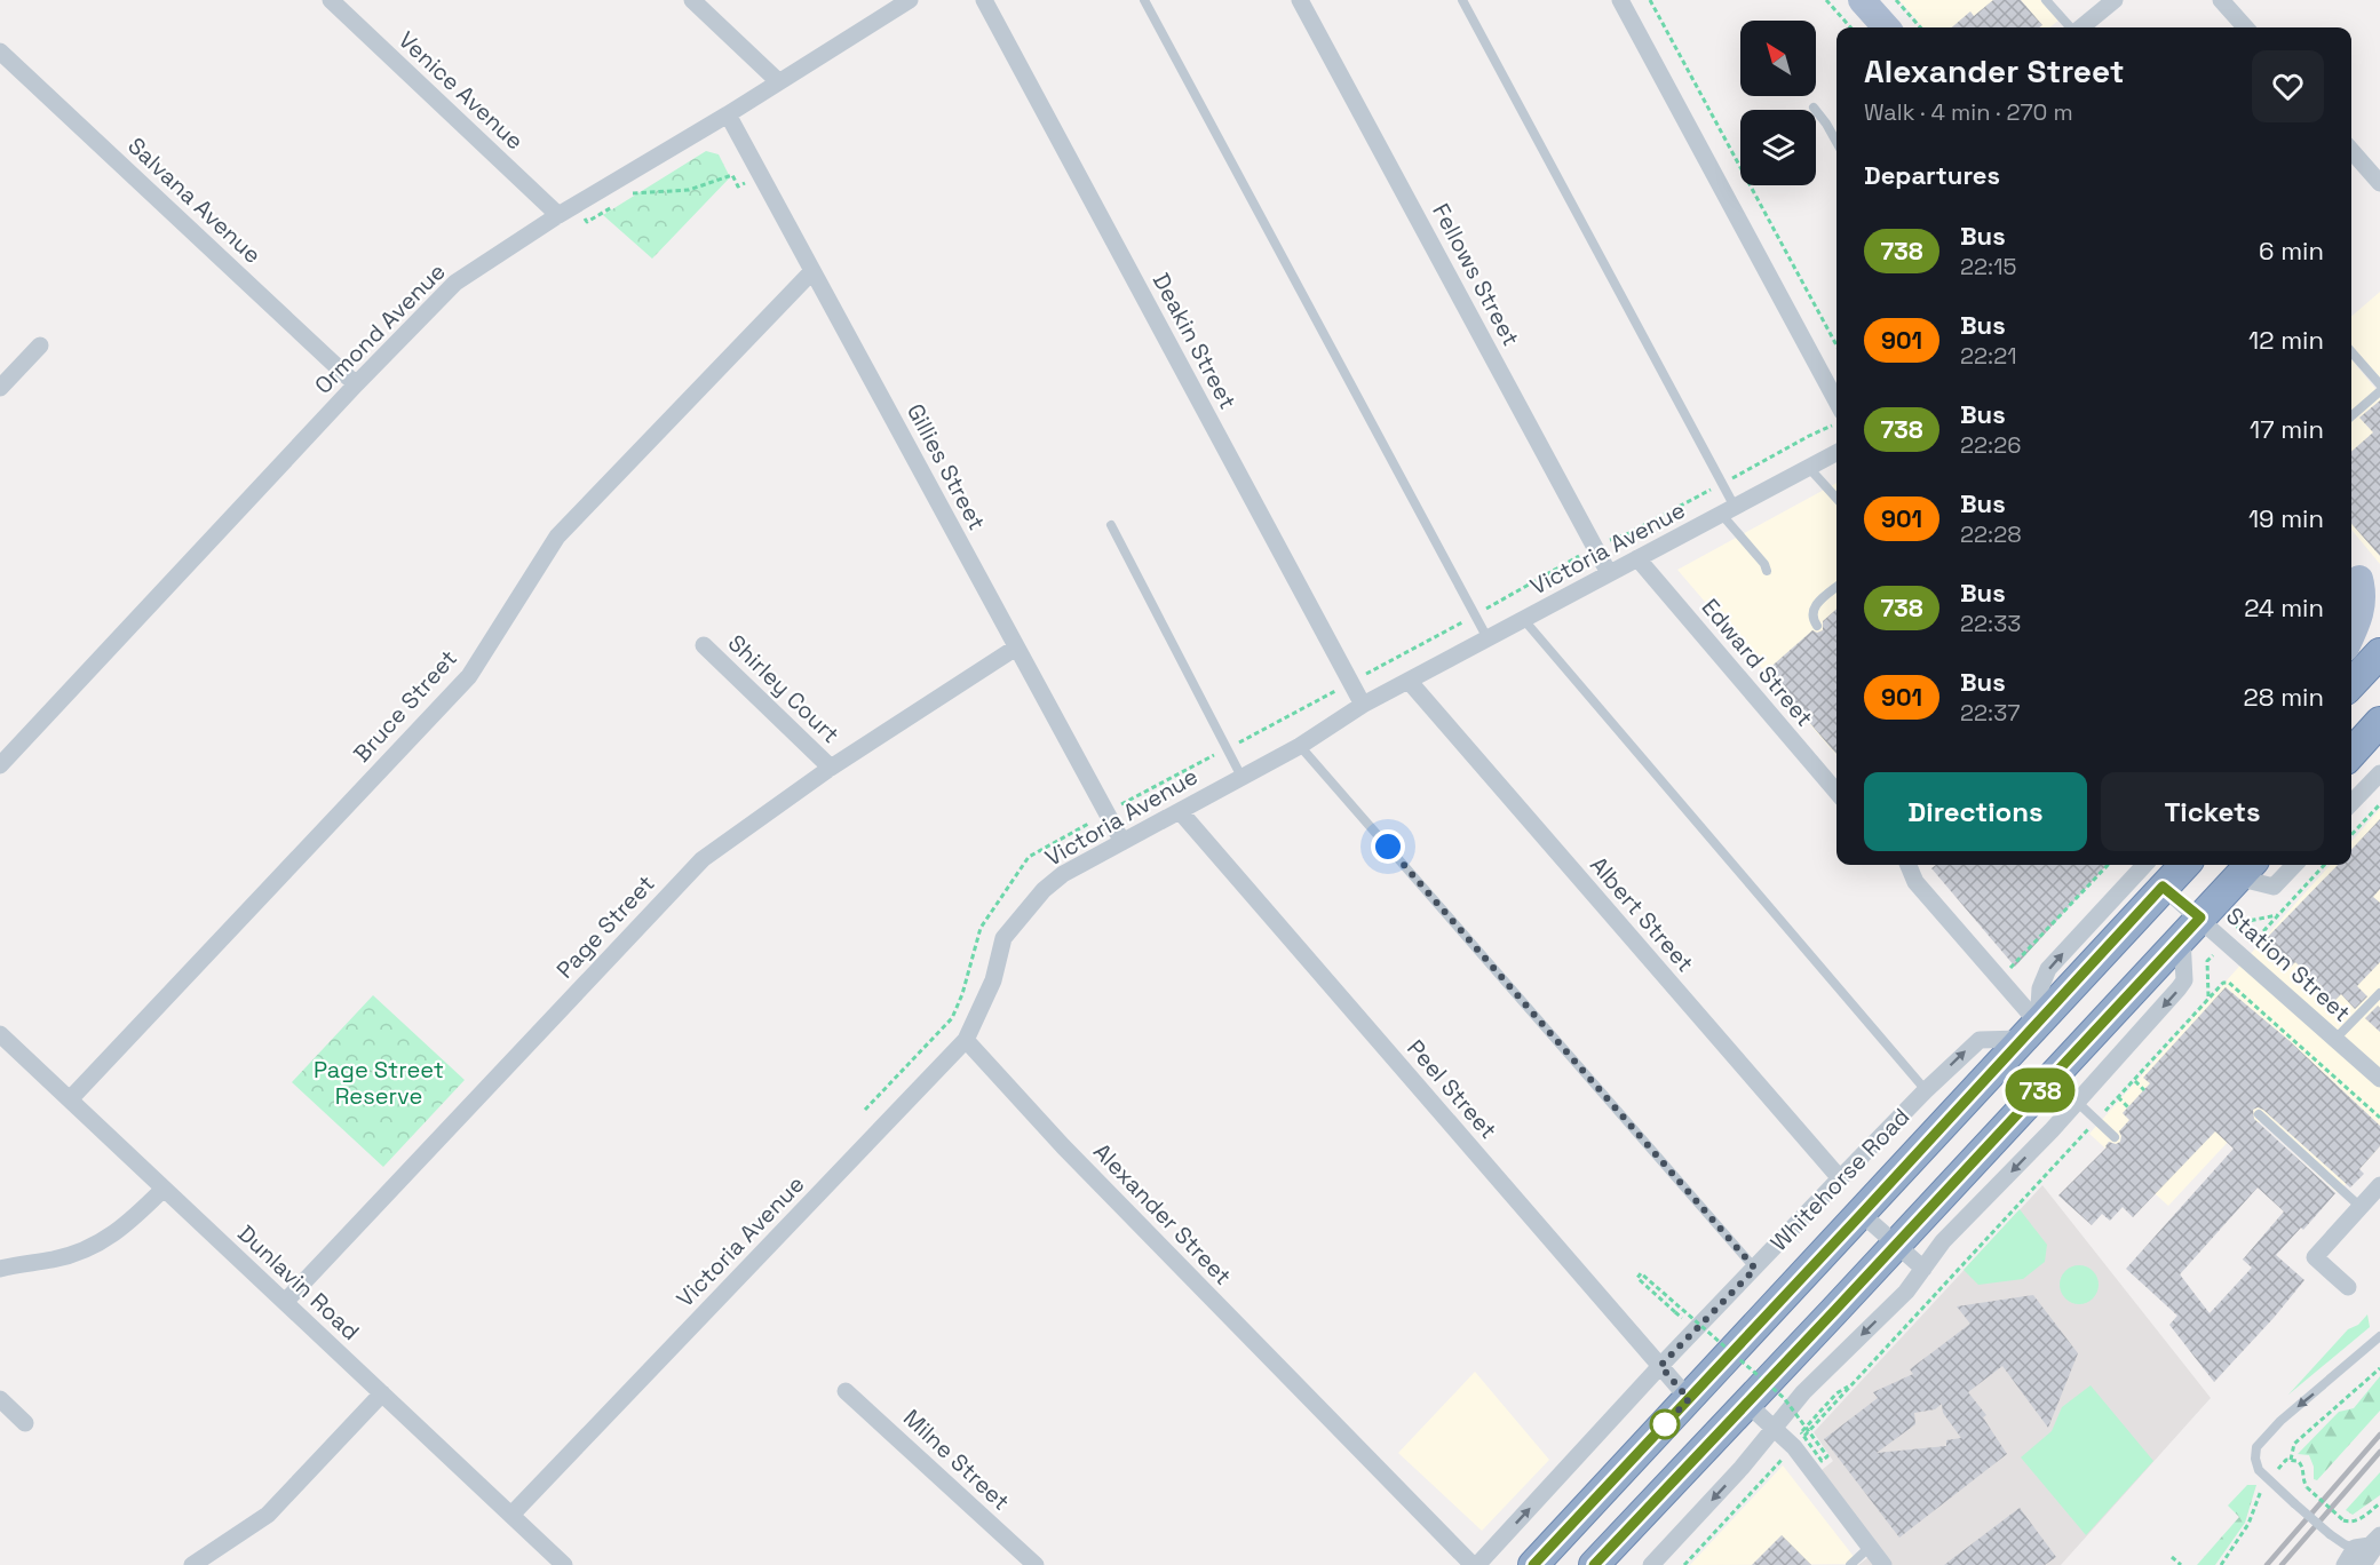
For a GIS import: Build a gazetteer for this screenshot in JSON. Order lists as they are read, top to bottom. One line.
{"streets":{"highway":["Whitehorse Road"],"street":["Venice Avenue","Salvana Avenue","Fellows Street","Ormond Avenue","Deakin Street","Gillies Street","Victoria Avenue","Edward Street","Shirley Court","Bruce Street","Albert Street","Page Street","Station Street","Peel Street","Alexander Street","Dunlavin Road","Milne Street"]},"crossings":[["Venice Avenue","Ormond Avenue"],["Salvana Avenue","Ormond Avenue"],["Fellows Street","Victoria Avenue"],["Ormond Avenue","Gillies Street"],["Deakin Street","Victoria Avenue"],["Gillies Street","Victoria Avenue"],["Gillies Street","Bruce Street"],["Gillies Street","Page Street"],["Victoria Avenue","Edward Street"],["Victoria Avenue","Albert Street"],["Victoria Avenue","Peel Street"],["Victoria Avenue","Alexander Street"],["Victoria Avenue","Dunlavin Road"],["Shirley Court","Page Street"],["Bruce Street","Dunlavin Road"],["Albert Street","Whitehorse Road"],["Page Street","Dunlavin Road"],["Station Street","Whitehorse Road"],["Peel Street","Whitehorse Road"],["Whitehorse Road","Alexander Street"]],"parks":["Page Street Reserve"],"lines":["bus line 738"],"north":"top left","page":{"on_map":"738","heading":[["Alexander Street","Walk · 4 min · 270 m"],"Departures"],"list":[{"mark":"738","name":"Bus","note":"22:15","value":"6 min"},{"mark":"901","name":"Bus","note":"22:21","value":"12 min"},{"mark":"738","name":"Bus","note":"22:26","value":"17 min"},{"mark":"901","name":"Bus","note":"22:28","value":"19 min"},{"mark":"738","name":"Bus","note":"22:33","value":"24 min"},{"mark":"901","name":"Bus","note":"22:37","value":"28 min"}],"buttons":["Directions","Tickets"]}}
